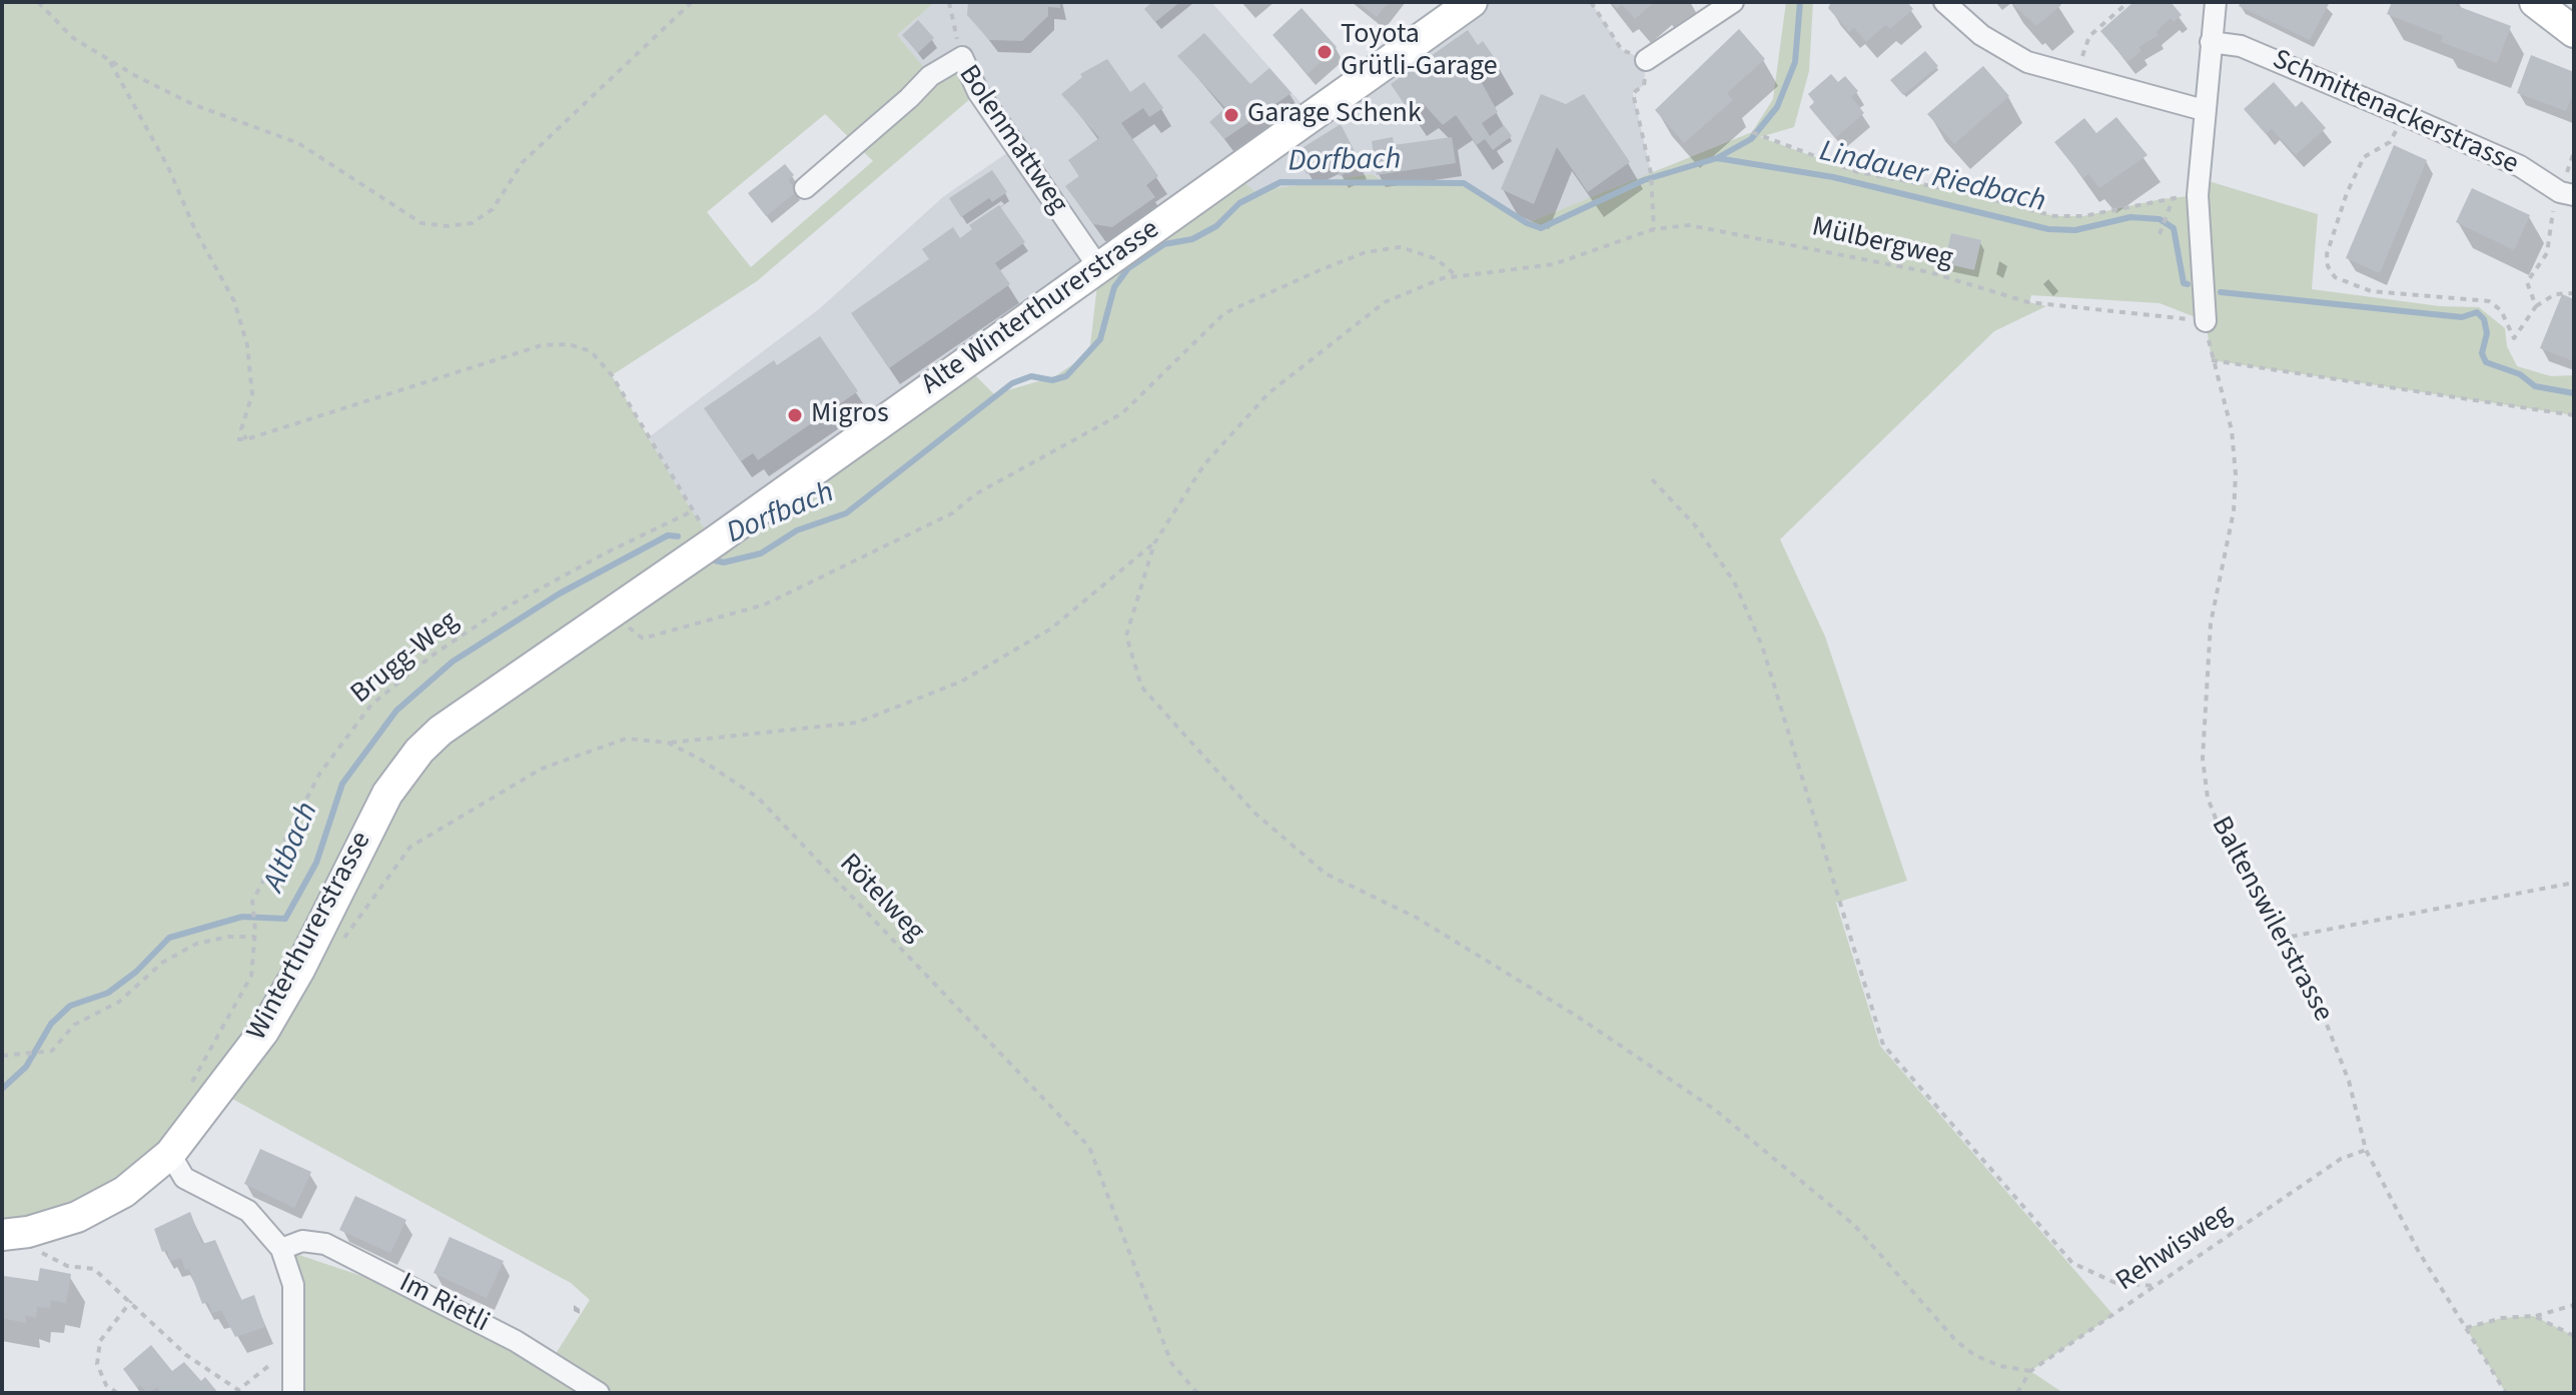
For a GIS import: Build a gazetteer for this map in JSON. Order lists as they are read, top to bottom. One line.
{"streets":{"main road":["Alte Winterthurerstrasse","Winterthurerstrasse"],"street":["Schmittenackerstrasse","Bolenmattweg","Im Rietli"],"path":["Mülbergweg","Brugg-Weg","Rötelweg","Baltenswilerstrasse","Rehwisweg"]},"crossings":[["Bolenmattweg","Alte Winterthurerstrasse"],["Alte Winterthurerstrasse","Winterthurerstrasse"],["Baltenswilerstrasse","Rehwisweg"]],"water":["Dorfbach","Lindauer Riedbach","Altbach"],"places":["Toyota Grütli-Garage","Garage Schenk","Migros"]}
